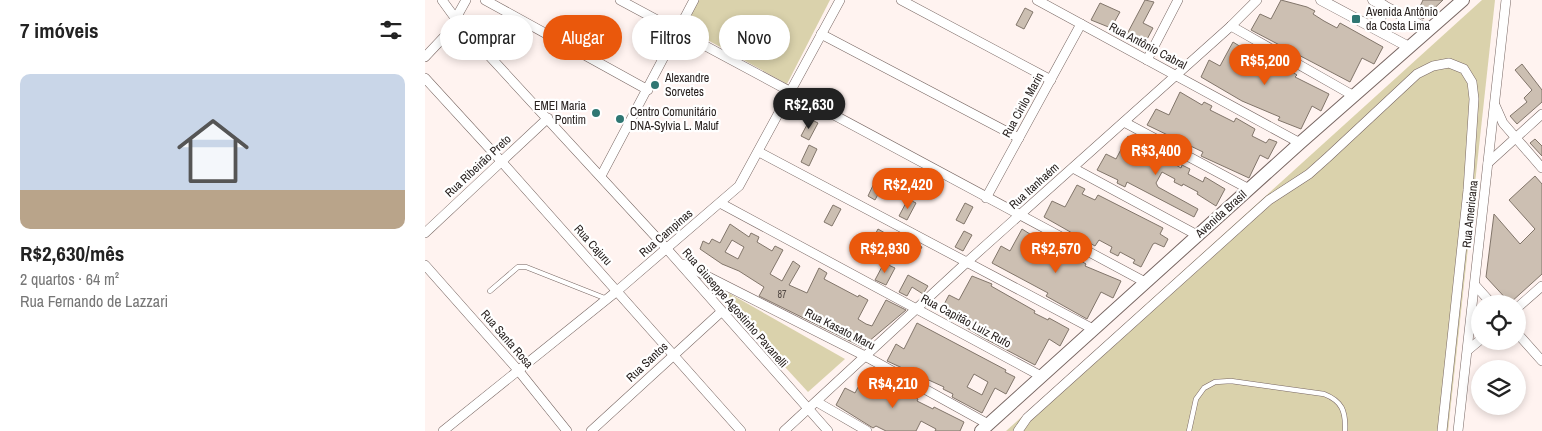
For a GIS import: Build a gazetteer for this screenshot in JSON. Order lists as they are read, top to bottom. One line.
{"streets":{"main road":["Avenida Brasil"],"street":["Rua Antônio Cabral","Rua Cirilo Marin","Rua Ribeirão Preto","Rua Itanhaém","Rua Americana","Rua Campinas","Rua Cajuru","Rua Giuseppe Agostinho Pavanelli","Rua Capitão Luiz Rufo","Rua Kasato Maru","Rua Santa Rosa","Rua Santos"]},"crossings":[["Rua Antônio Cabral","Rua Cirilo Marin"],["Rua Antônio Cabral","Rua Itanhaém"],["Rua Antônio Cabral","Avenida Brasil"],["Rua Ribeirão Preto","Rua Cajuru"],["Rua Ribeirão Preto","Rua Giuseppe Agostinho Pavanelli"],["Rua Itanhaém","Rua Giuseppe Agostinho Pavanelli"],["Rua Itanhaém","Rua Capitão Luiz Rufo"],["Rua Itanhaém","Rua Kasato Maru"],["Avenida Brasil","Rua Capitão Luiz Rufo"],["Avenida Brasil","Rua Kasato Maru"],["Rua Campinas","Rua Cajuru"],["Rua Campinas","Rua Giuseppe Agostinho Pavanelli"],["Rua Campinas","Rua Capitão Luiz Rufo"],["Rua Campinas","Rua Santa Rosa"],["Rua Cajuru","Rua Santos"],["Rua Giuseppe Agostinho Pavanelli","Rua Kasato Maru"],["Rua Giuseppe Agostinho Pavanelli","Rua Santos"]],"places":{"transit":["Avenida Antônio da Costa Lima"],"other":["Alexandre Sorvetes","EMEI Maria Pontim","Centro Comunitário DNA-Sylvia L. Maluf"]},"house_numbers":["87"],"page":{"heading":"7 imóveis","chip":["Comprar","Alugar","Filtros","Novo"],"price":["R$5,200","R$2,630","R$3,400","R$2,420","R$2,930","R$2,570","R$4,210"],"list":[{"name":"R$2,630/mês","note":"2 quartos · 64 m² · Rua Fernando de Lazzari"}]}}
